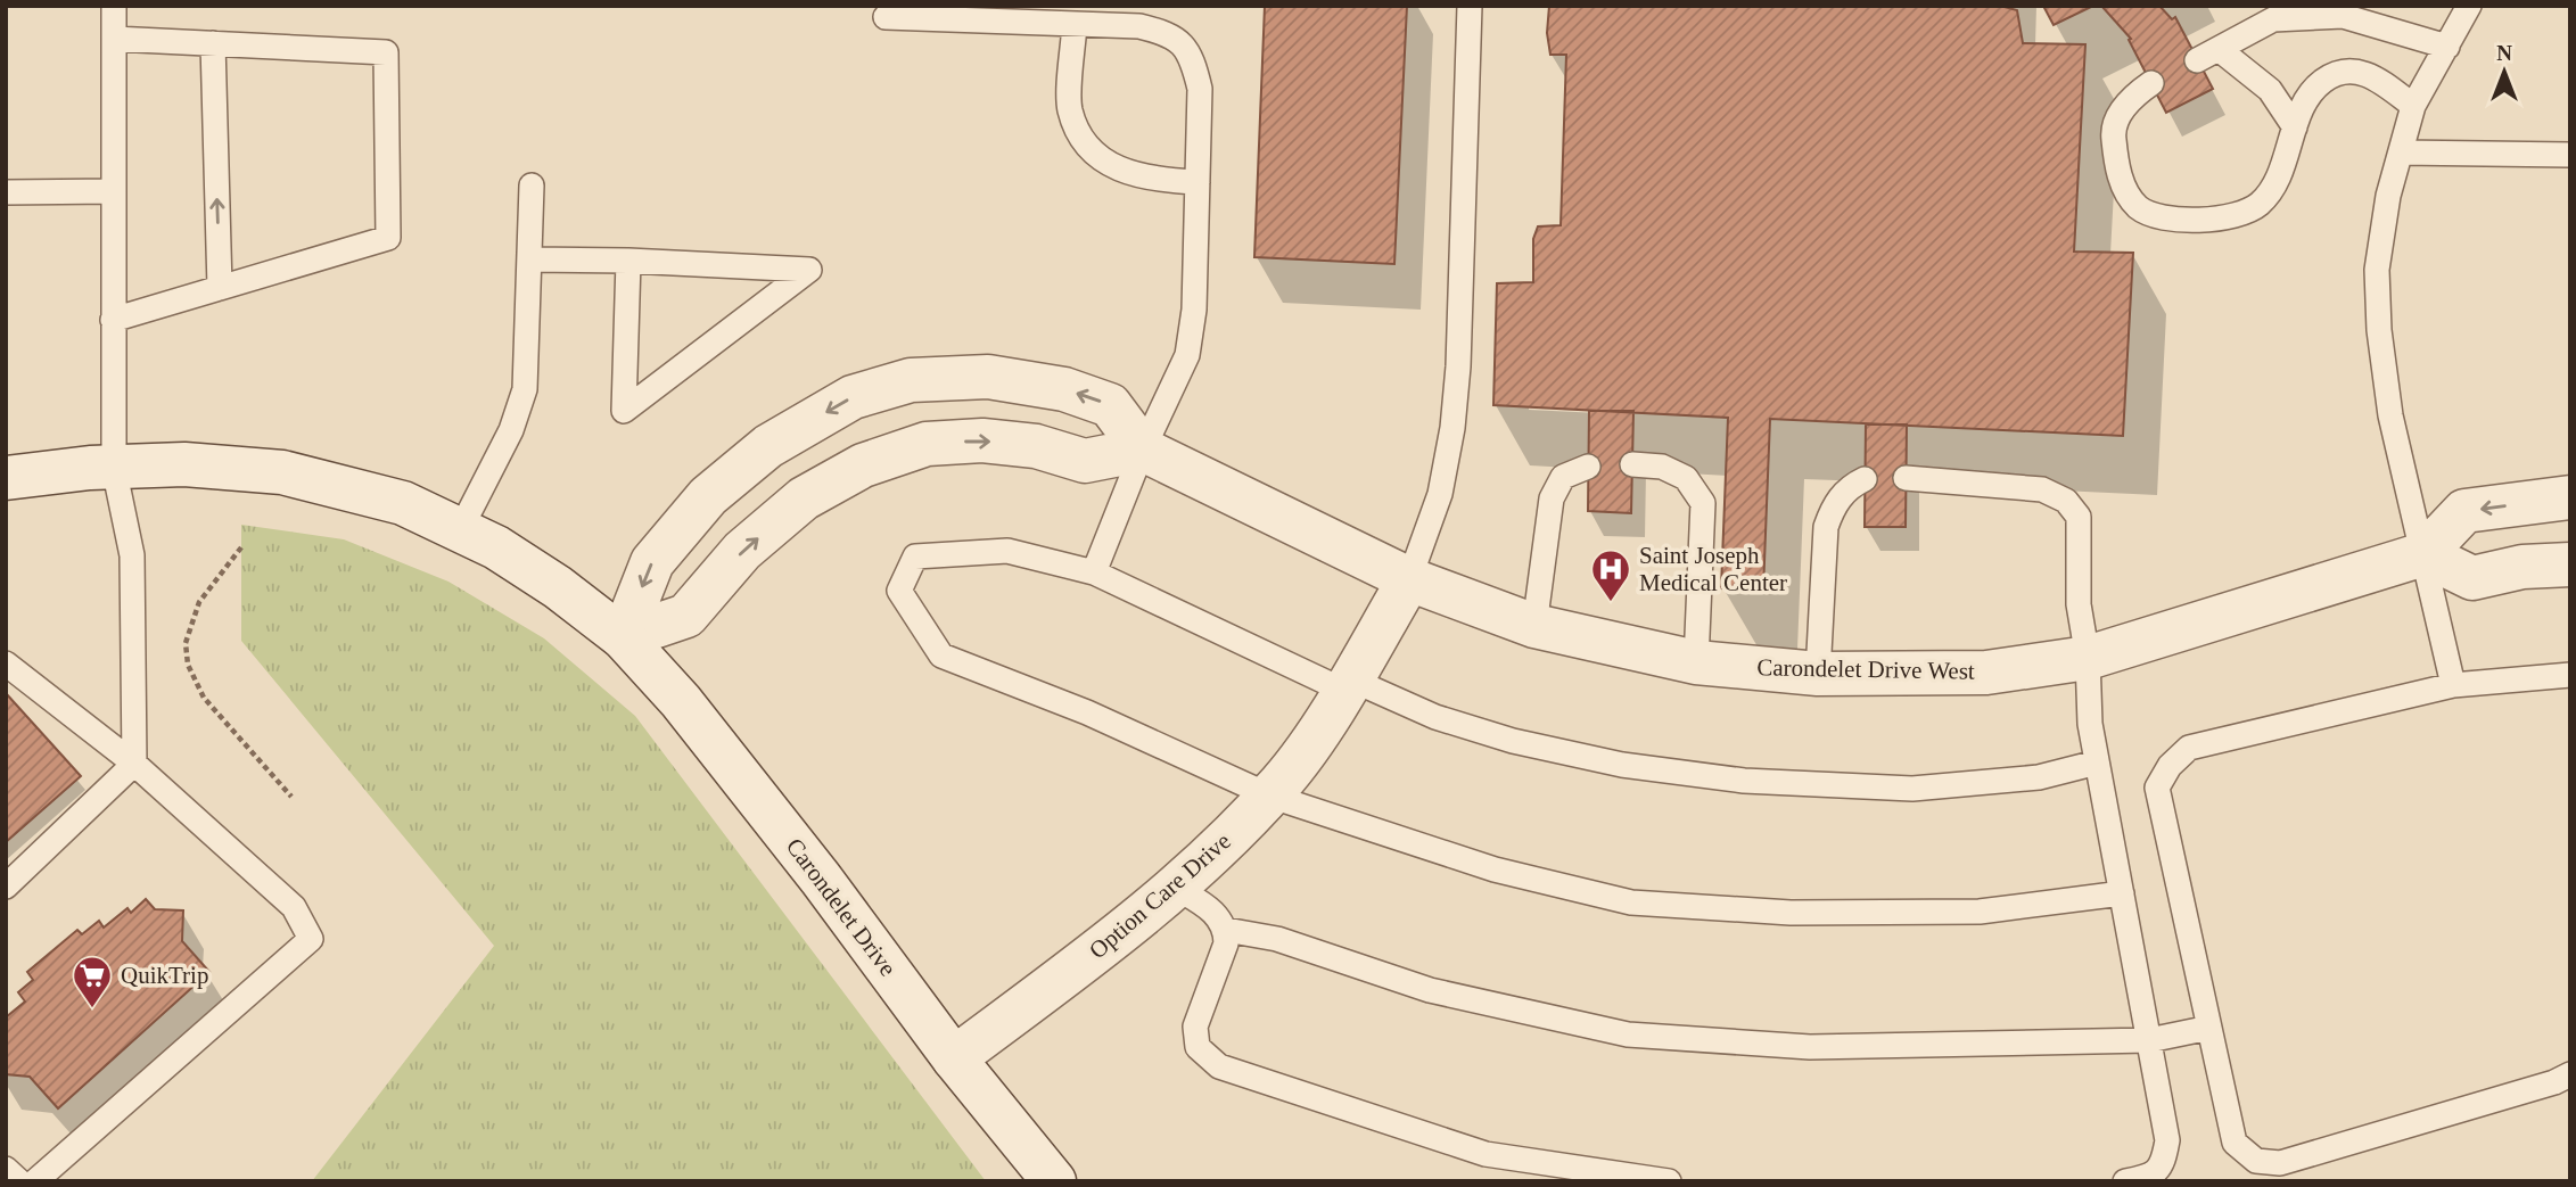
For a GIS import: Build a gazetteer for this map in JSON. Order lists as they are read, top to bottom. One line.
{"streets":{"street":["Carondelet Drive West","Option Care Drive","Carondelet Drive"]},"crossings":[["Carondelet Drive West","Option Care Drive"],["Carondelet Drive West","Carondelet Drive"],["Option Care Drive","Carondelet Drive"]],"places":{"hospital":["Saint Joseph Medical Center"],"supermarket":["QuikTrip"]},"north":"top"}
